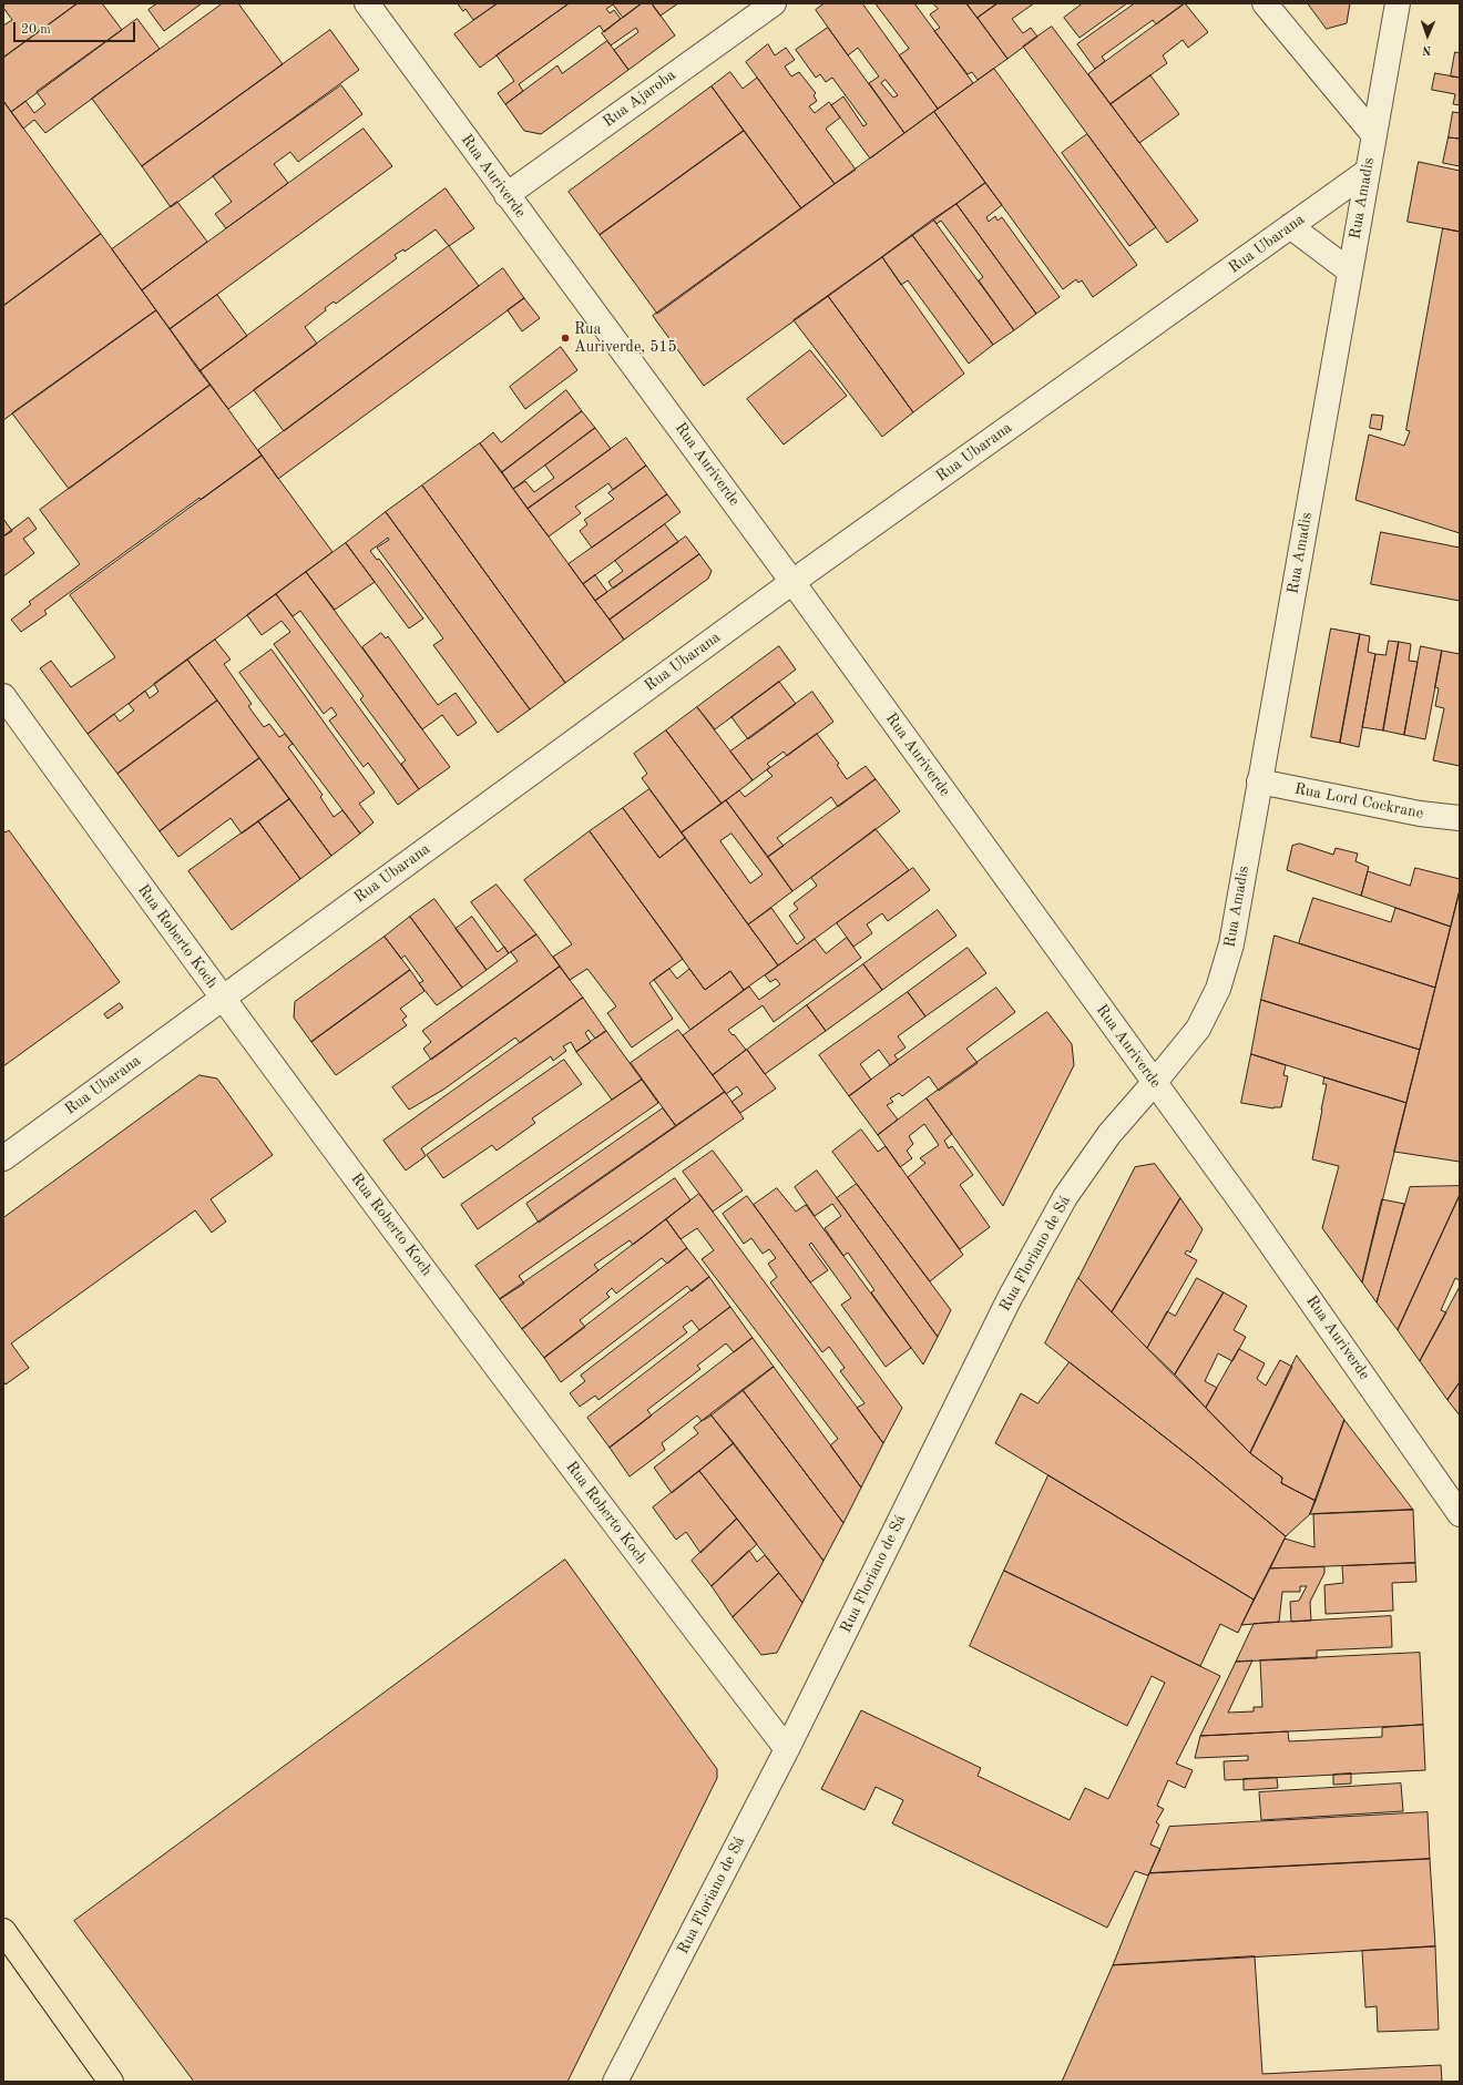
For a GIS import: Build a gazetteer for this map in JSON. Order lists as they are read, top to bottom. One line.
{"streets":{"street":["Rua Ajaroba","Rua Auriverde","Rua Amadis","Rua Ubarana","Rua Lord Cockrane","Rua Roberto Koch","Rua Floriano de Sá"]},"crossings":[["Rua Ajaroba","Rua Auriverde"],["Rua Auriverde","Rua Amadis"],["Rua Auriverde","Rua Ubarana"],["Rua Auriverde","Rua Floriano de Sá"],["Rua Amadis","Rua Ubarana"],["Rua Amadis","Rua Lord Cockrane"],["Rua Amadis","Rua Floriano de Sá"],["Rua Ubarana","Rua Roberto Koch"],["Rua Roberto Koch","Rua Floriano de Sá"]],"places":["Rua Auriverde, 515"],"scale_bar":"20 m","north":"bottom"}
